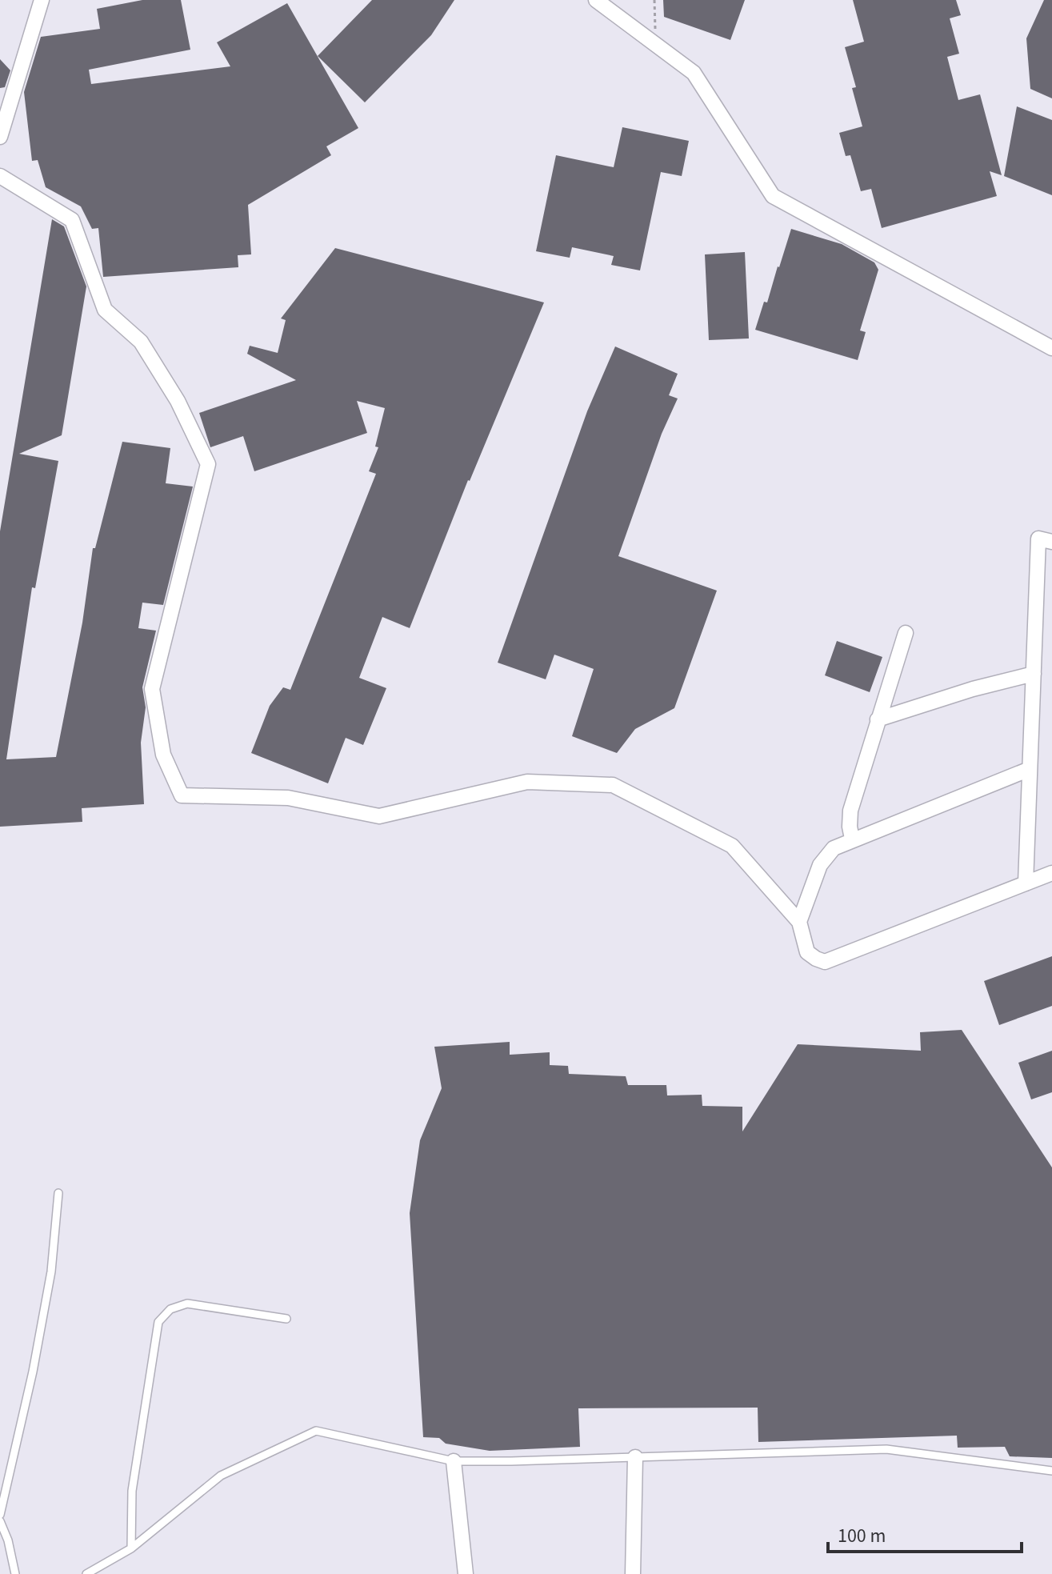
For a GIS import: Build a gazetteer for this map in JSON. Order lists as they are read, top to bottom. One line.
{"scale_bar":"100 m"}
